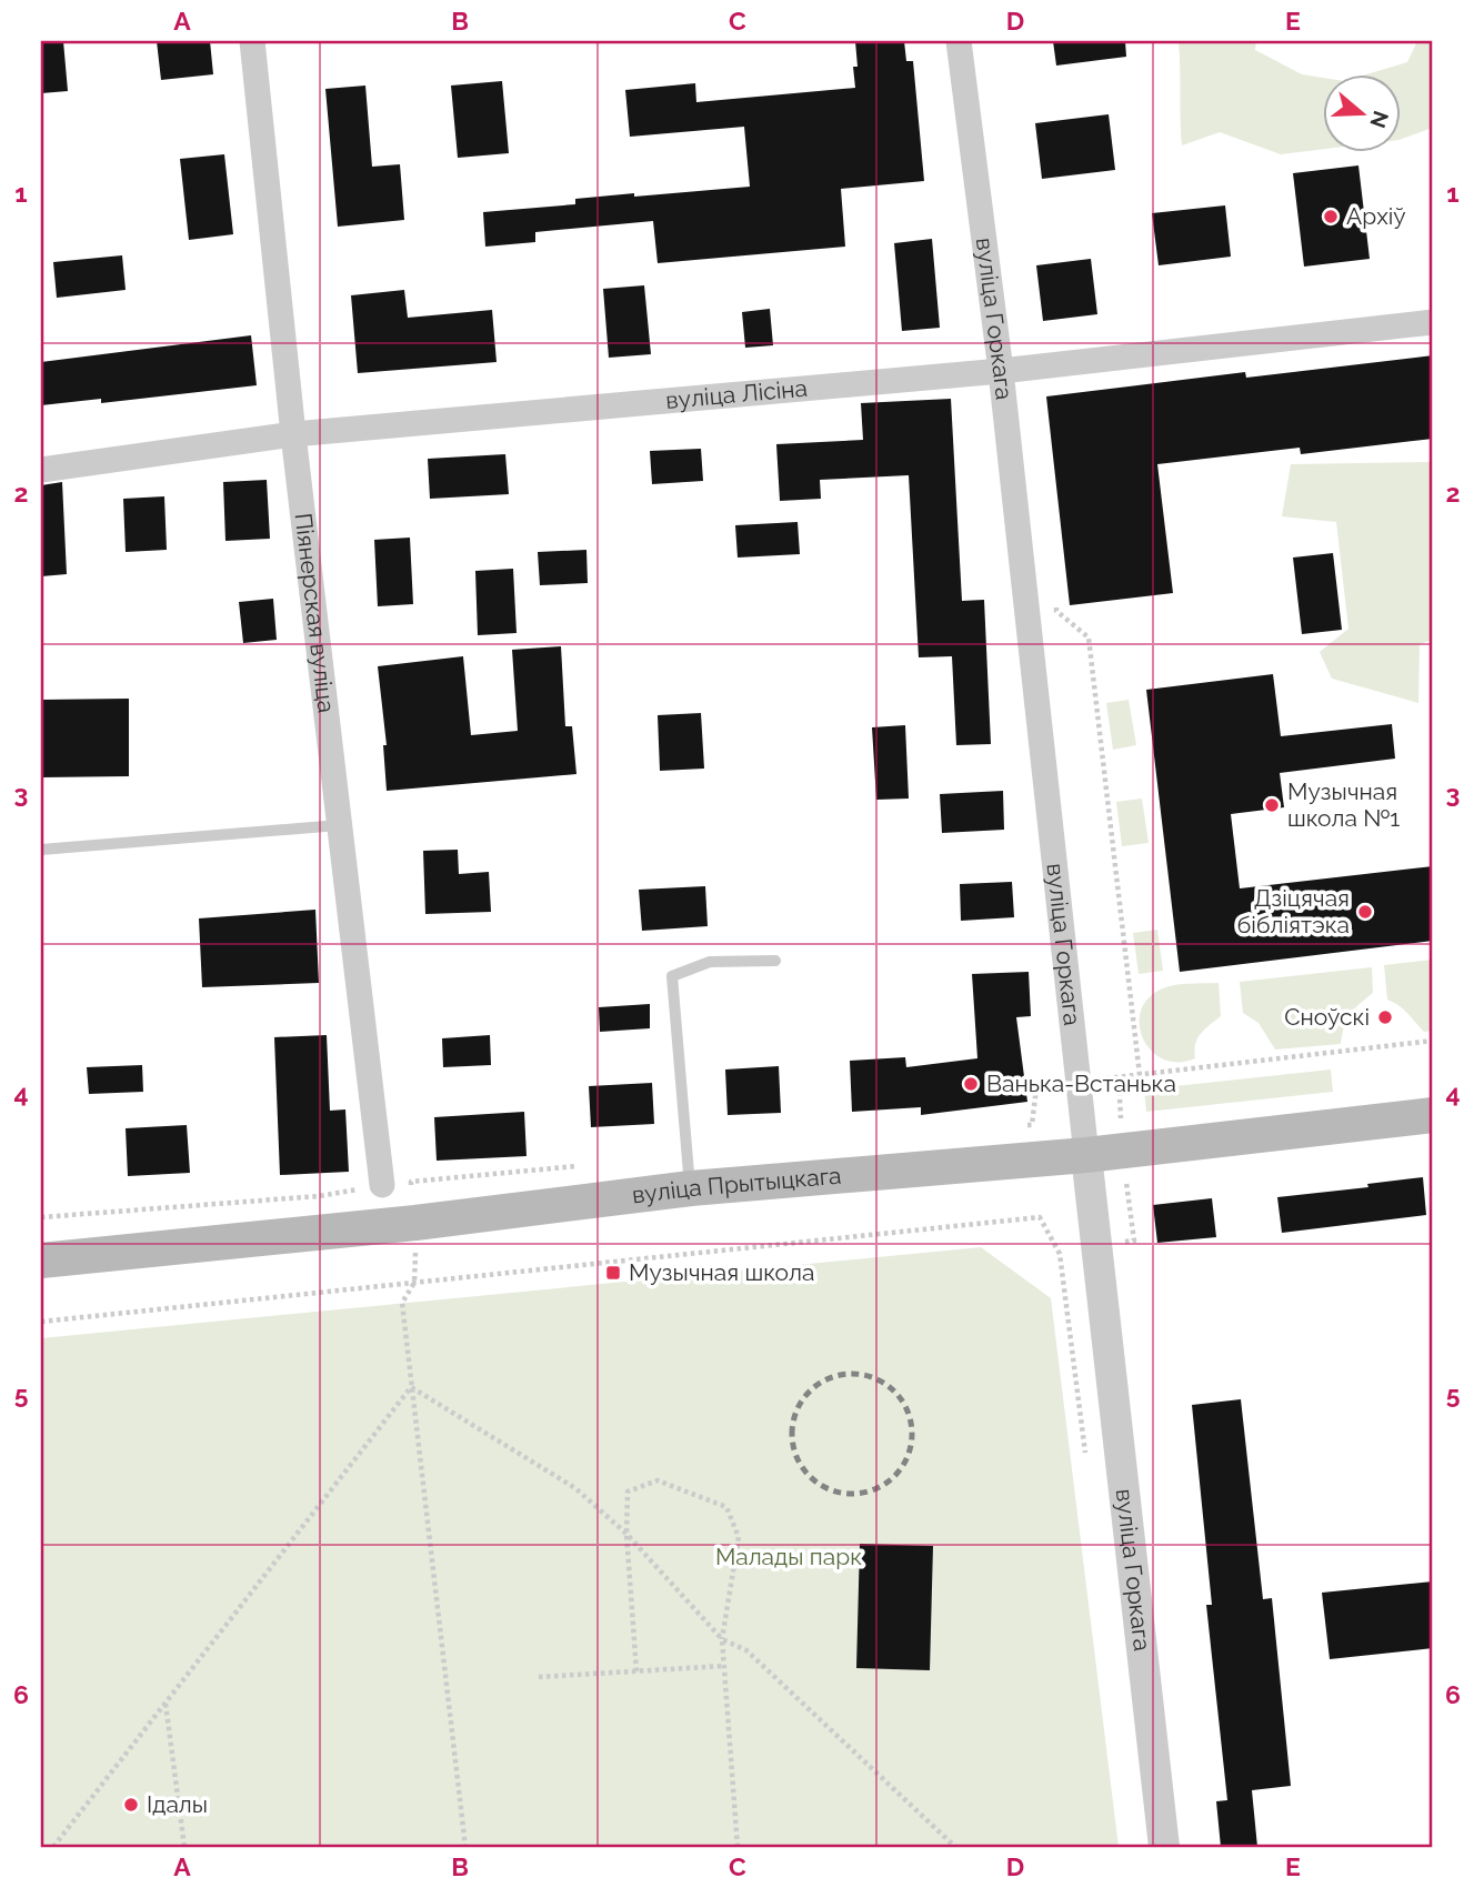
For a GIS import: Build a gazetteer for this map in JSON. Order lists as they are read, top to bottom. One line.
{"streets":{"main road":["вуліца Прытыцкага"],"street":["вуліца Горкага","вуліца Лісіна","Піянерская вуліца"]},"crossings":[["вуліца Горкага","вуліца Лісіна"],["вуліца Горкага","вуліца Прытыцкага"],["вуліца Лісіна","Піянерская вуліца"]],"parks":["Малады парк"],"places":{"other":["Архіў","Музычная школа №1","Дзіцячая бібліятэка","Сноўскі","Ванька-Встанька","Ідалы"],"transit":["Музычная школа"]},"north":"right","grid":{"columns":["A","B","C","D","E"],"rows":["1","2","3","4","5","6"]}}
